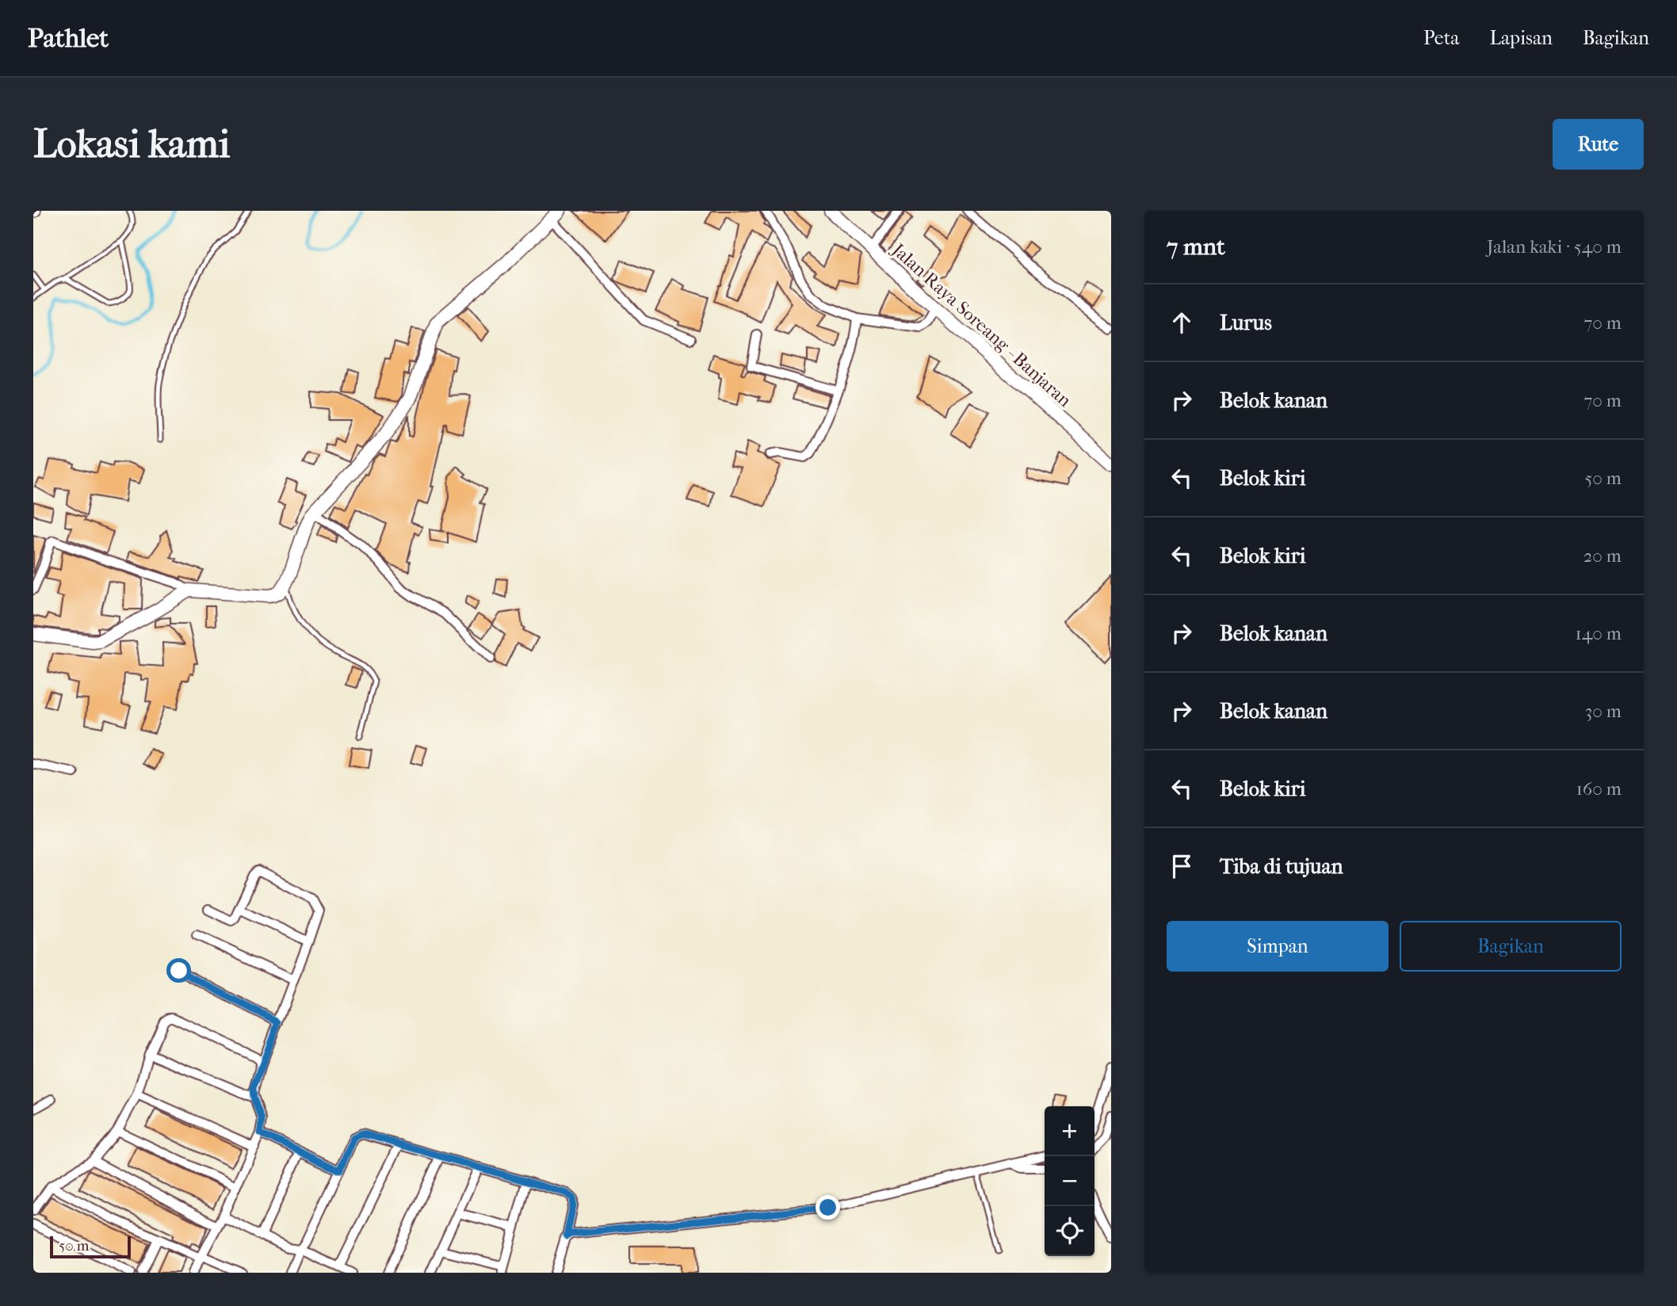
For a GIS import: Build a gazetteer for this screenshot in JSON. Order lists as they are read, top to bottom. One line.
{"streets":{"street":["Jalan Raya Soreang - Banjaran"]},"scale_bar":"50 m","page":{"header":"Pathlet","nav":["Peta","Lapisan","Bagikan"],"buttons":["Rute",["Simpan","Bagikan"]],"title":"Lokasi kami","heading":["7 mnt","Jalan kaki · 540 m"],"list":[["Lurus","70 m"],["Belok kanan","70 m"],["Belok kiri","50 m"],["Belok kiri","20 m"],["Belok kanan","140 m"],["Belok kanan","30 m"],["Belok kiri","160 m"],"Tiba di tujuan"],"map_buttons":["+","−"],"scale":"50 m"}}
